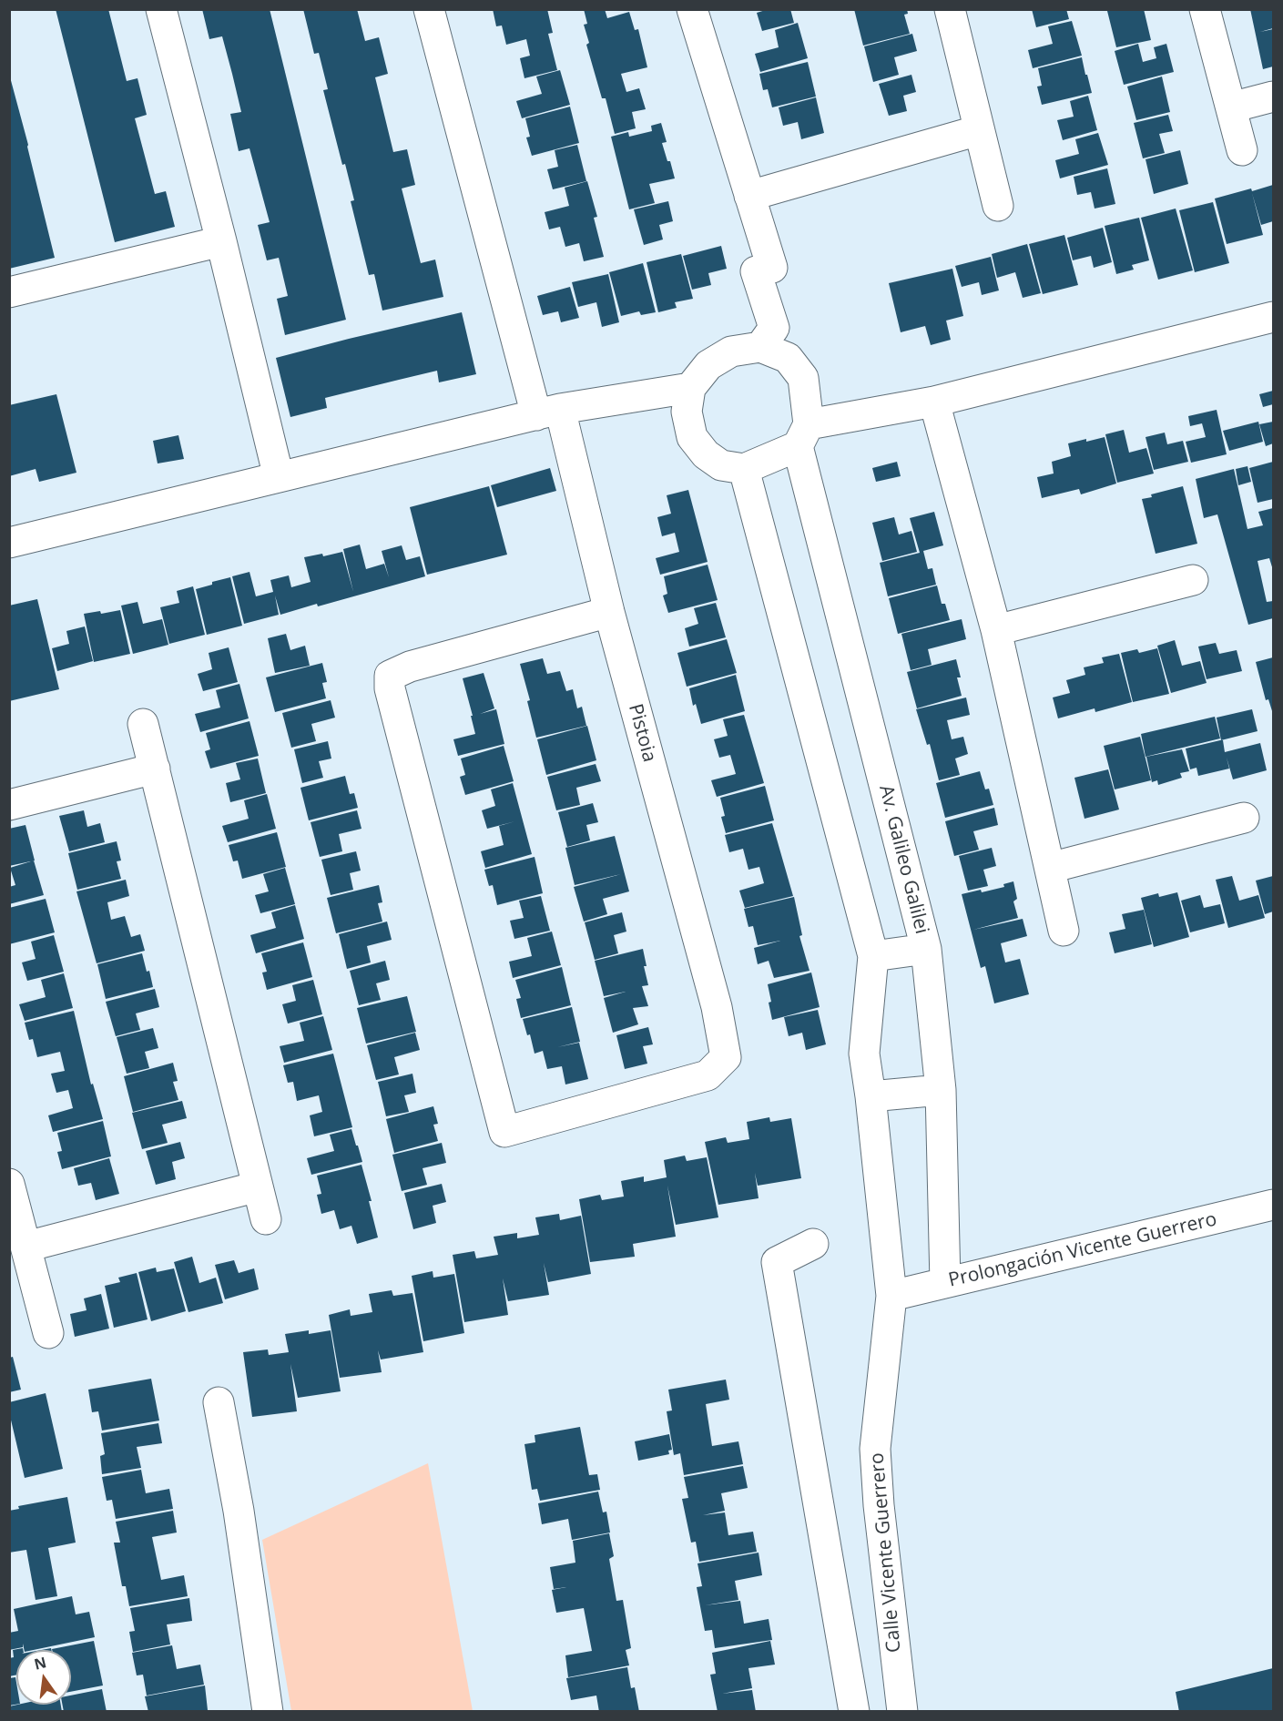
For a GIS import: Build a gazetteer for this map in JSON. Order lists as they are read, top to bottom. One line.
{"streets":{"street":["Pistoia","Av. Galileo Galilei","Prolongación Vicente Guerrero","Calle Vicente Guerrero"]},"crossings":[["Av. Galileo Galilei","Prolongación Vicente Guerrero"],["Prolongación Vicente Guerrero","Calle Vicente Guerrero"]],"north":"top"}
